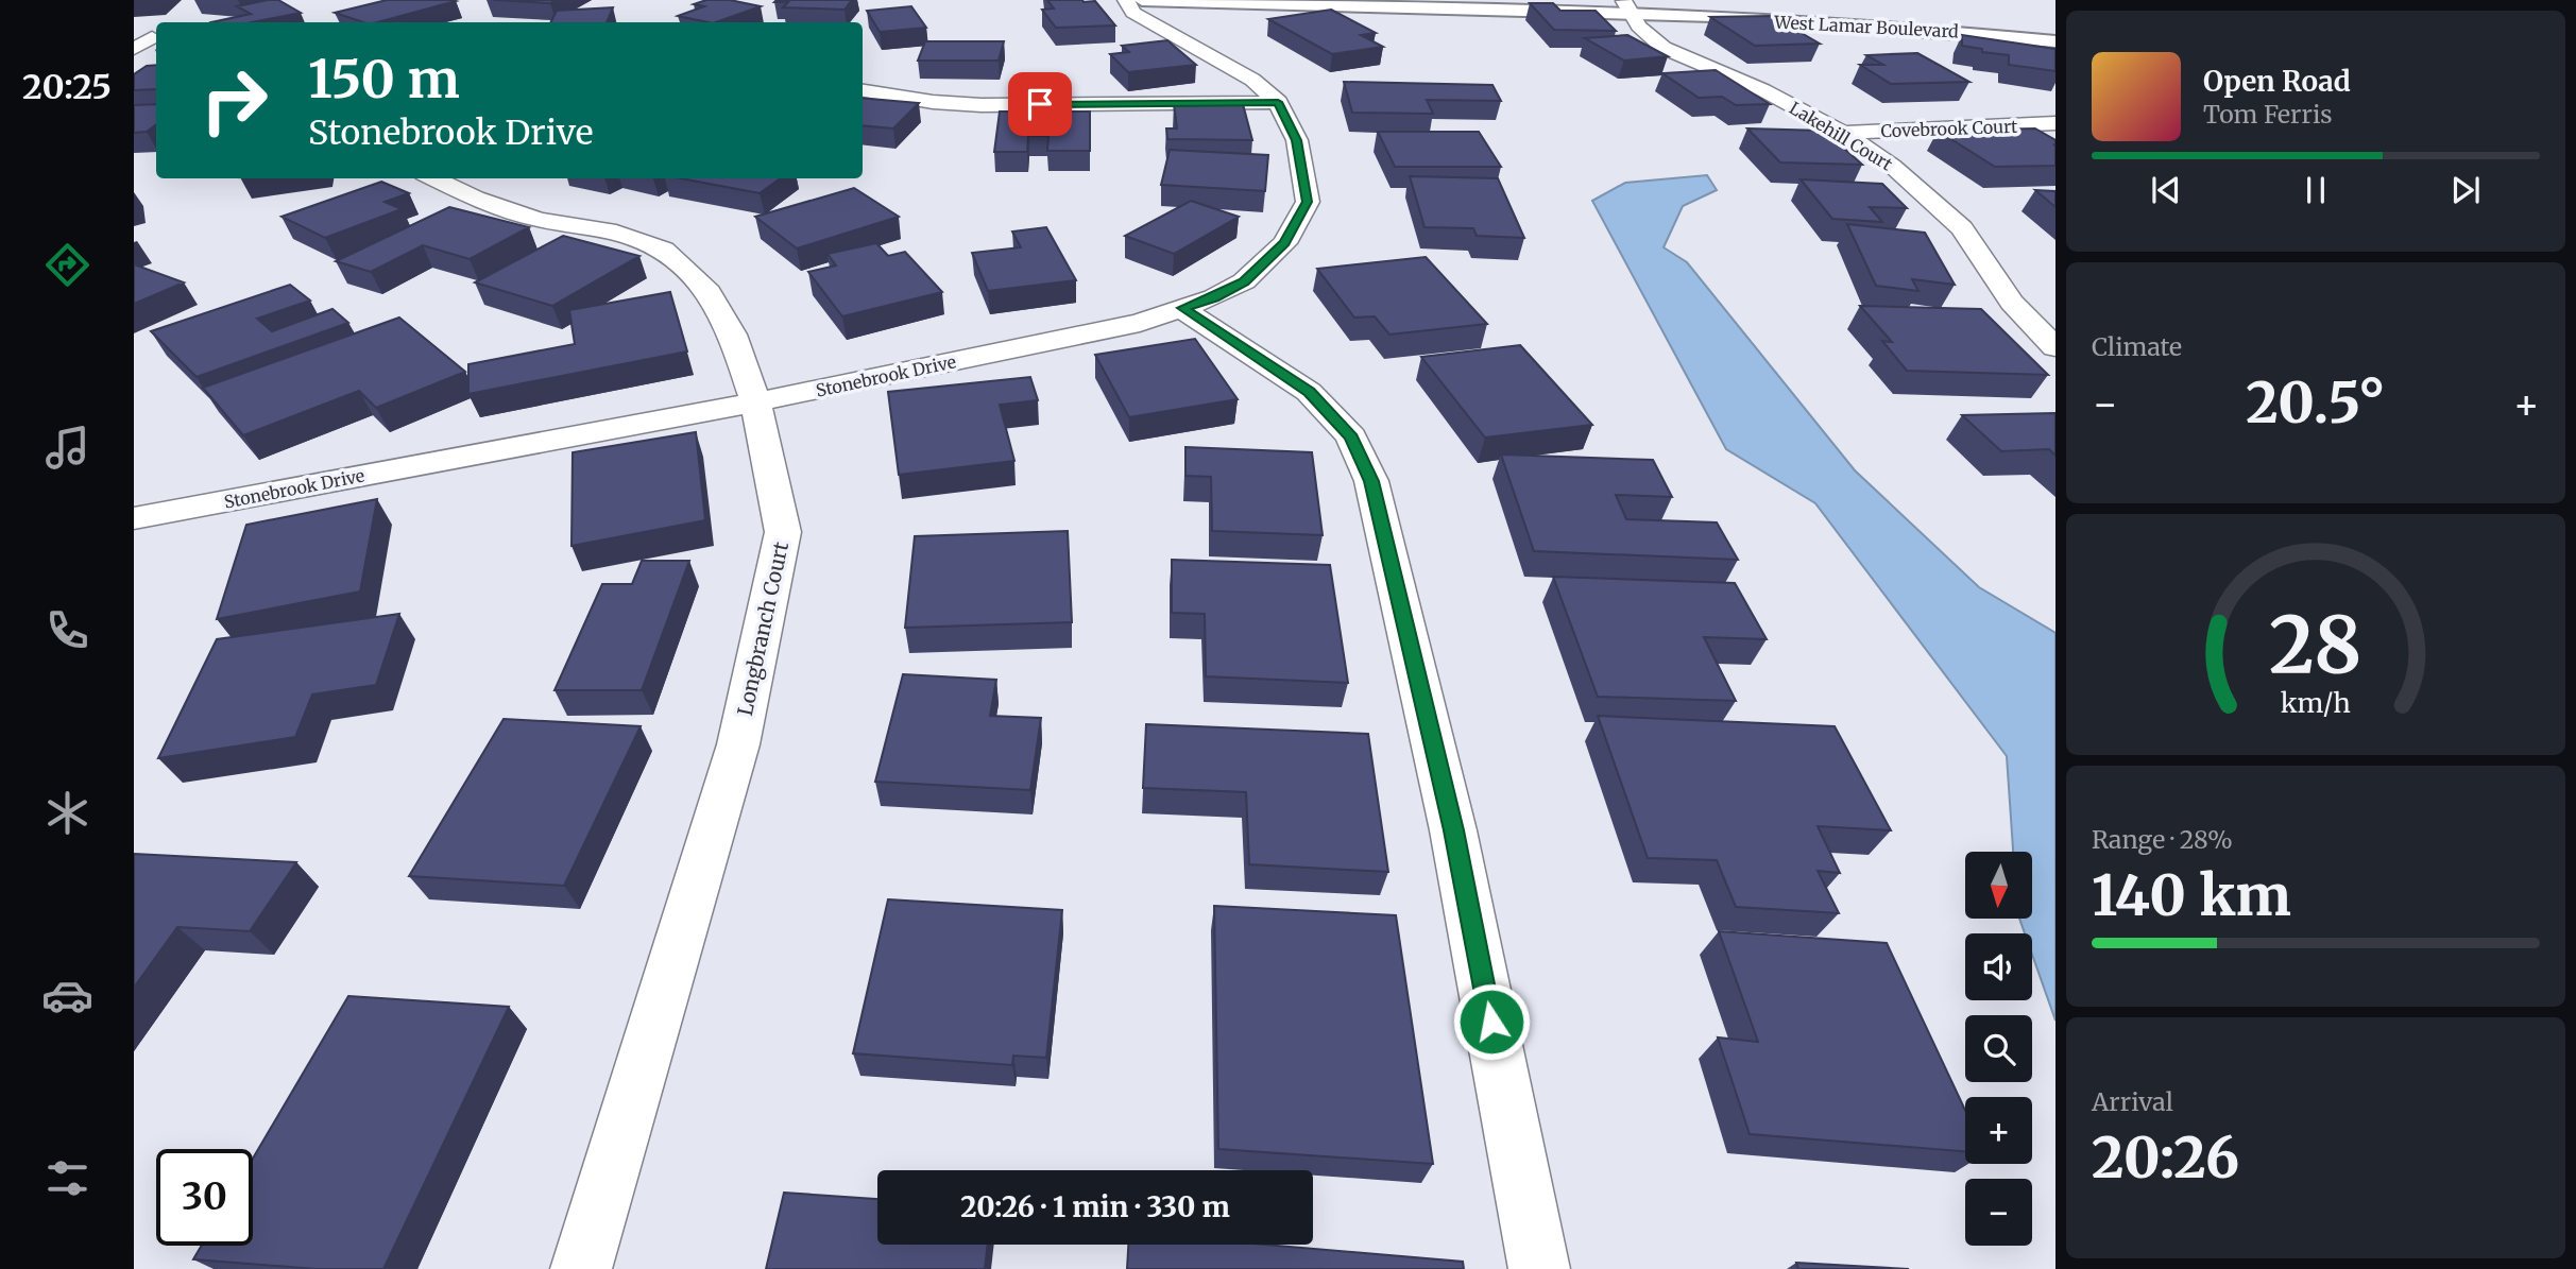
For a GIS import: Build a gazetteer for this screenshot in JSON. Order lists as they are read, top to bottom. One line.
{"streets":{"main road":["West Lamar Boulevard"],"street":["Covebrook Court","Lakehill Court","Stonebrook Drive","Longbranch Court"]},"crossings":[["West Lamar Boulevard","Lakehill Court"],["Covebrook Court","Lakehill Court"],["Stonebrook Drive","Longbranch Court"]],"north":"bottom","page":{"tabs":"20:25","turn":["150 m","Stonebrook Drive"],"song":["Open Road","Tom Ferris"],"tile":["Climate",["Range · 28%","140 km"],["Arrival","20:26"]],"heat":["−","20.5°","+"],"map_buttons":["+","−"],"limit":"30","trip":"20:26 · 1 min · 330 m","gauge":["28","km/h"]}}
